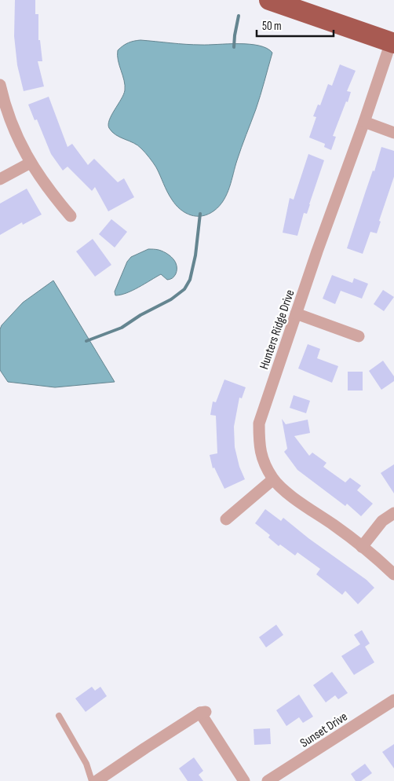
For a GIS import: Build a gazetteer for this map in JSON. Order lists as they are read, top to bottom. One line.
{"streets":{"street":["Hunters Ridge Drive","Sunset Drive"]},"scale_bar":"50 m"}
